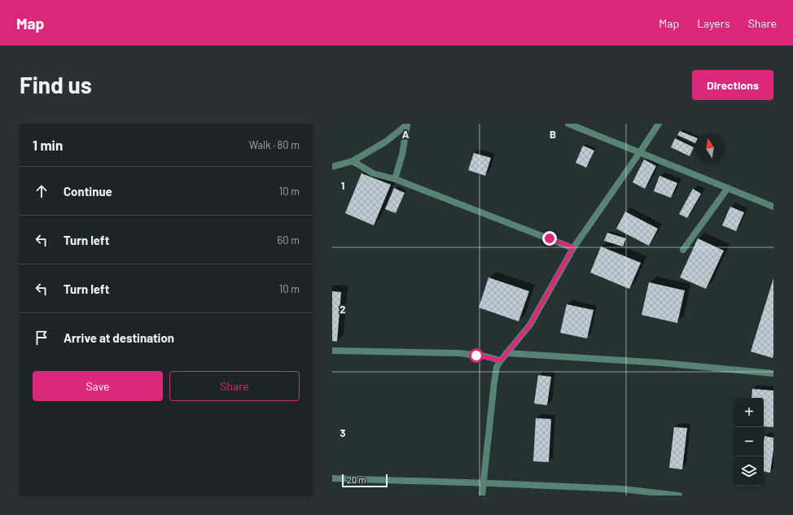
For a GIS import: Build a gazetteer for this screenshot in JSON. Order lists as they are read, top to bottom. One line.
{"scale_bar":"20 m","north":"top","page":{"header":"Map","nav":["Map","Layers","Share"],"buttons":["Directions",["Save","Share"]],"title":"Find us","heading":["1 min","Walk · 80 m"],"list":[["Continue","10 m"],["Turn left","60 m"],["Turn left","10 m"],"Arrive at destination"],"map_buttons":["+","−"],"scale":"20 m"},"grid":{"columns":["A","B"],"rows":["1","2","3"]}}
